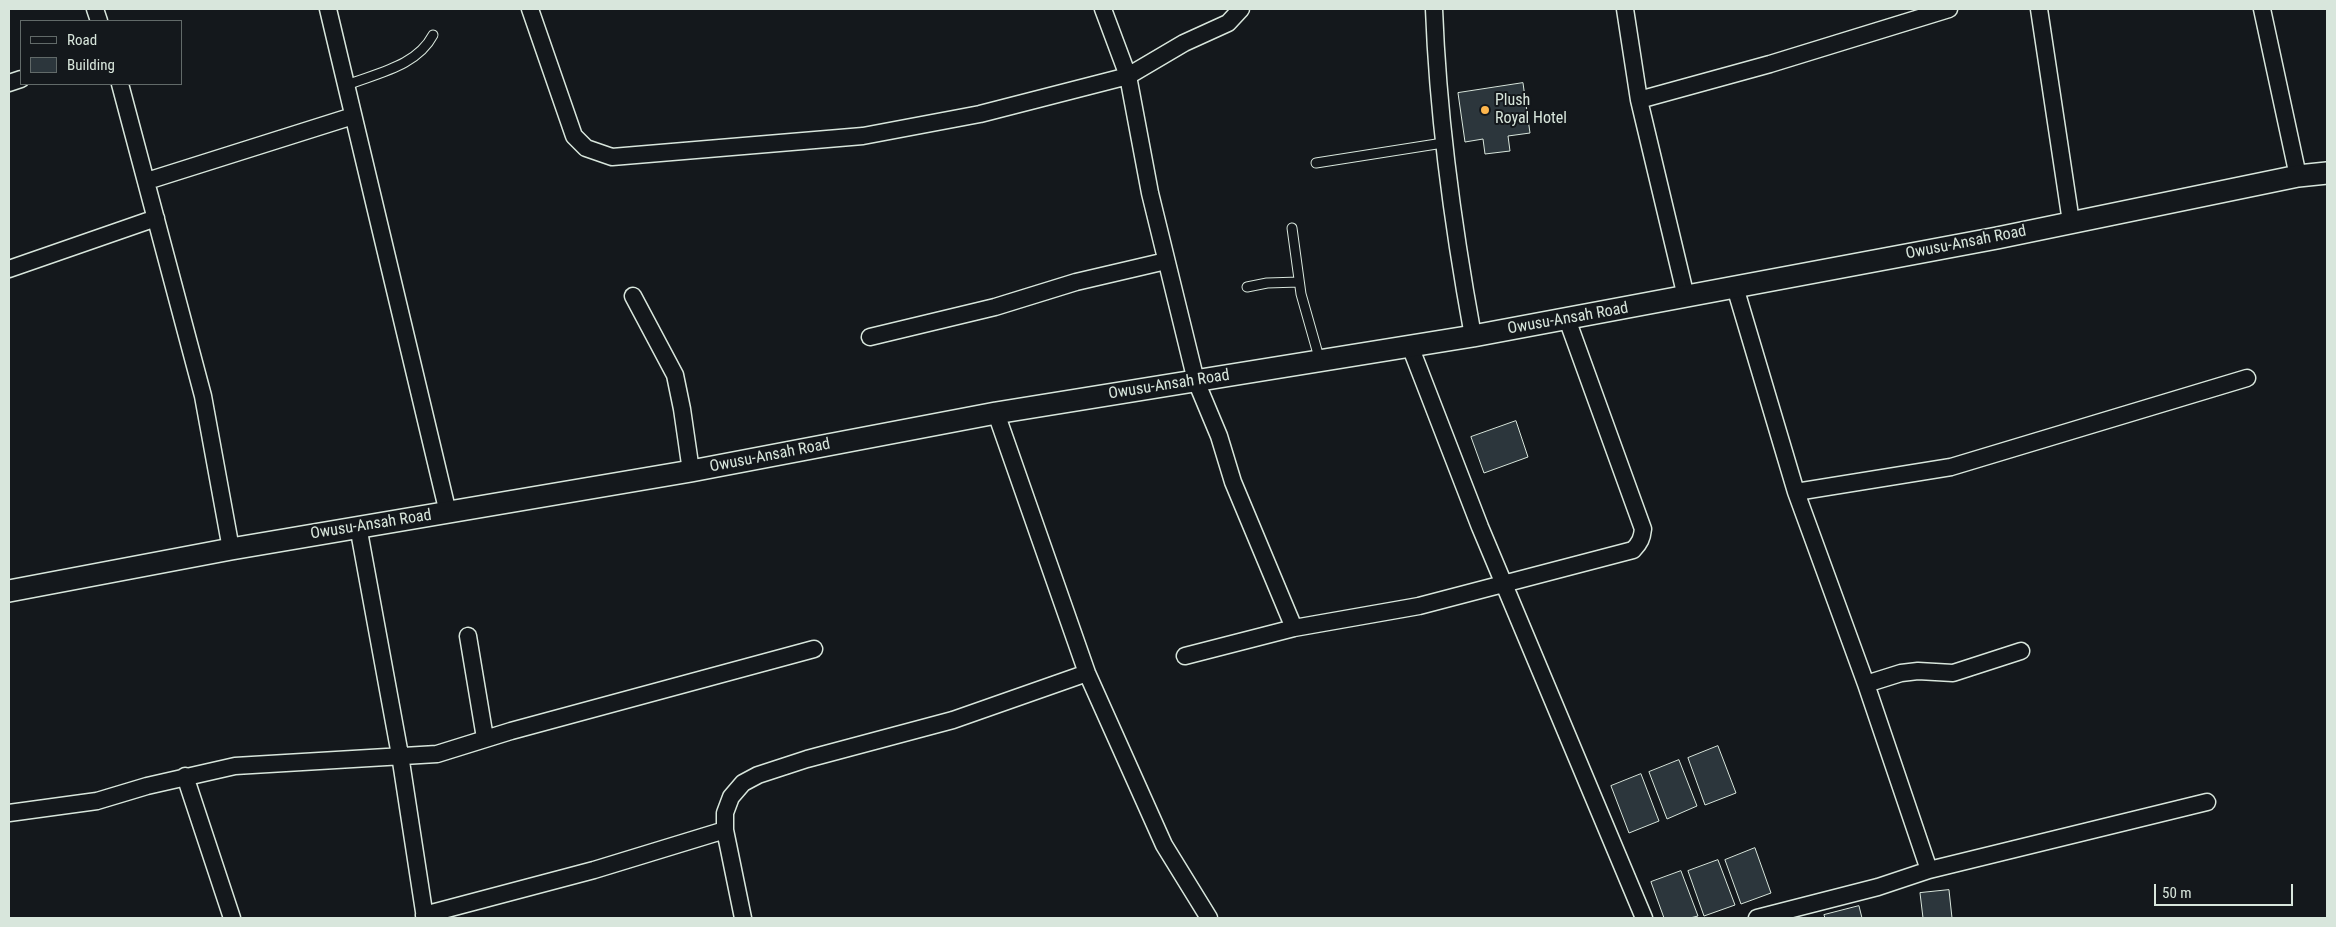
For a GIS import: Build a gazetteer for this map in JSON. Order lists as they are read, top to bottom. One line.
{"streets":{"street":["Owusu-Ansah Road"]},"places":["Plush Royal Hotel"],"legend":["Road","Building"],"scale_bar":"50 m"}
